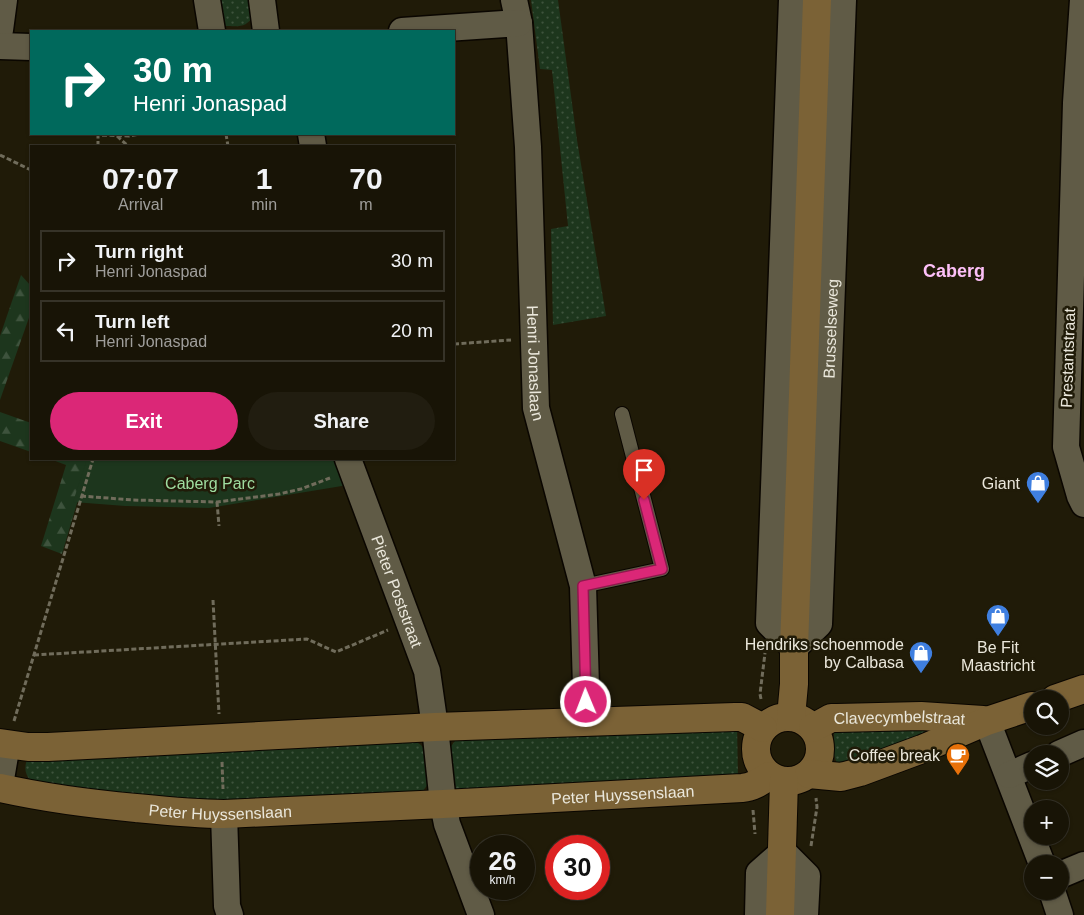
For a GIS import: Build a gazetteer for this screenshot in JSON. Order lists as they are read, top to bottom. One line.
{"streets":{"street":["Brusselseweg","Prestantstraat","Henri Jonaslaan","Pieter Poststraat","Clavecymbelstraat","Peter Huyssenslaan"]},"crossings":[["Brusselseweg","Clavecymbelstraat"],["Brusselseweg","Peter Huyssenslaan"],["Clavecymbelstraat","Peter Huyssenslaan"]],"districts":["Caberg"],"parks":["Caberg Parc"],"places":{"shop":["Giant","Be Fit Maastricht","Hendriks schoenmode by Calbasa"],"cafe":["Coffee break"]},"page":{"turn":["30 m","Henri Jonaspad"],"eta":["07:07","Arrival","1","min","70","m"],"list":[{"name":"Turn right","note":"Henri Jonaspad","value":"30 m"},{"name":"Turn left","note":"Henri Jonaspad","value":"20 m"}],"buttons":["Exit","Share"],"map_buttons":["+","−"],"speed":"26 km/h","limit":"30"}}
